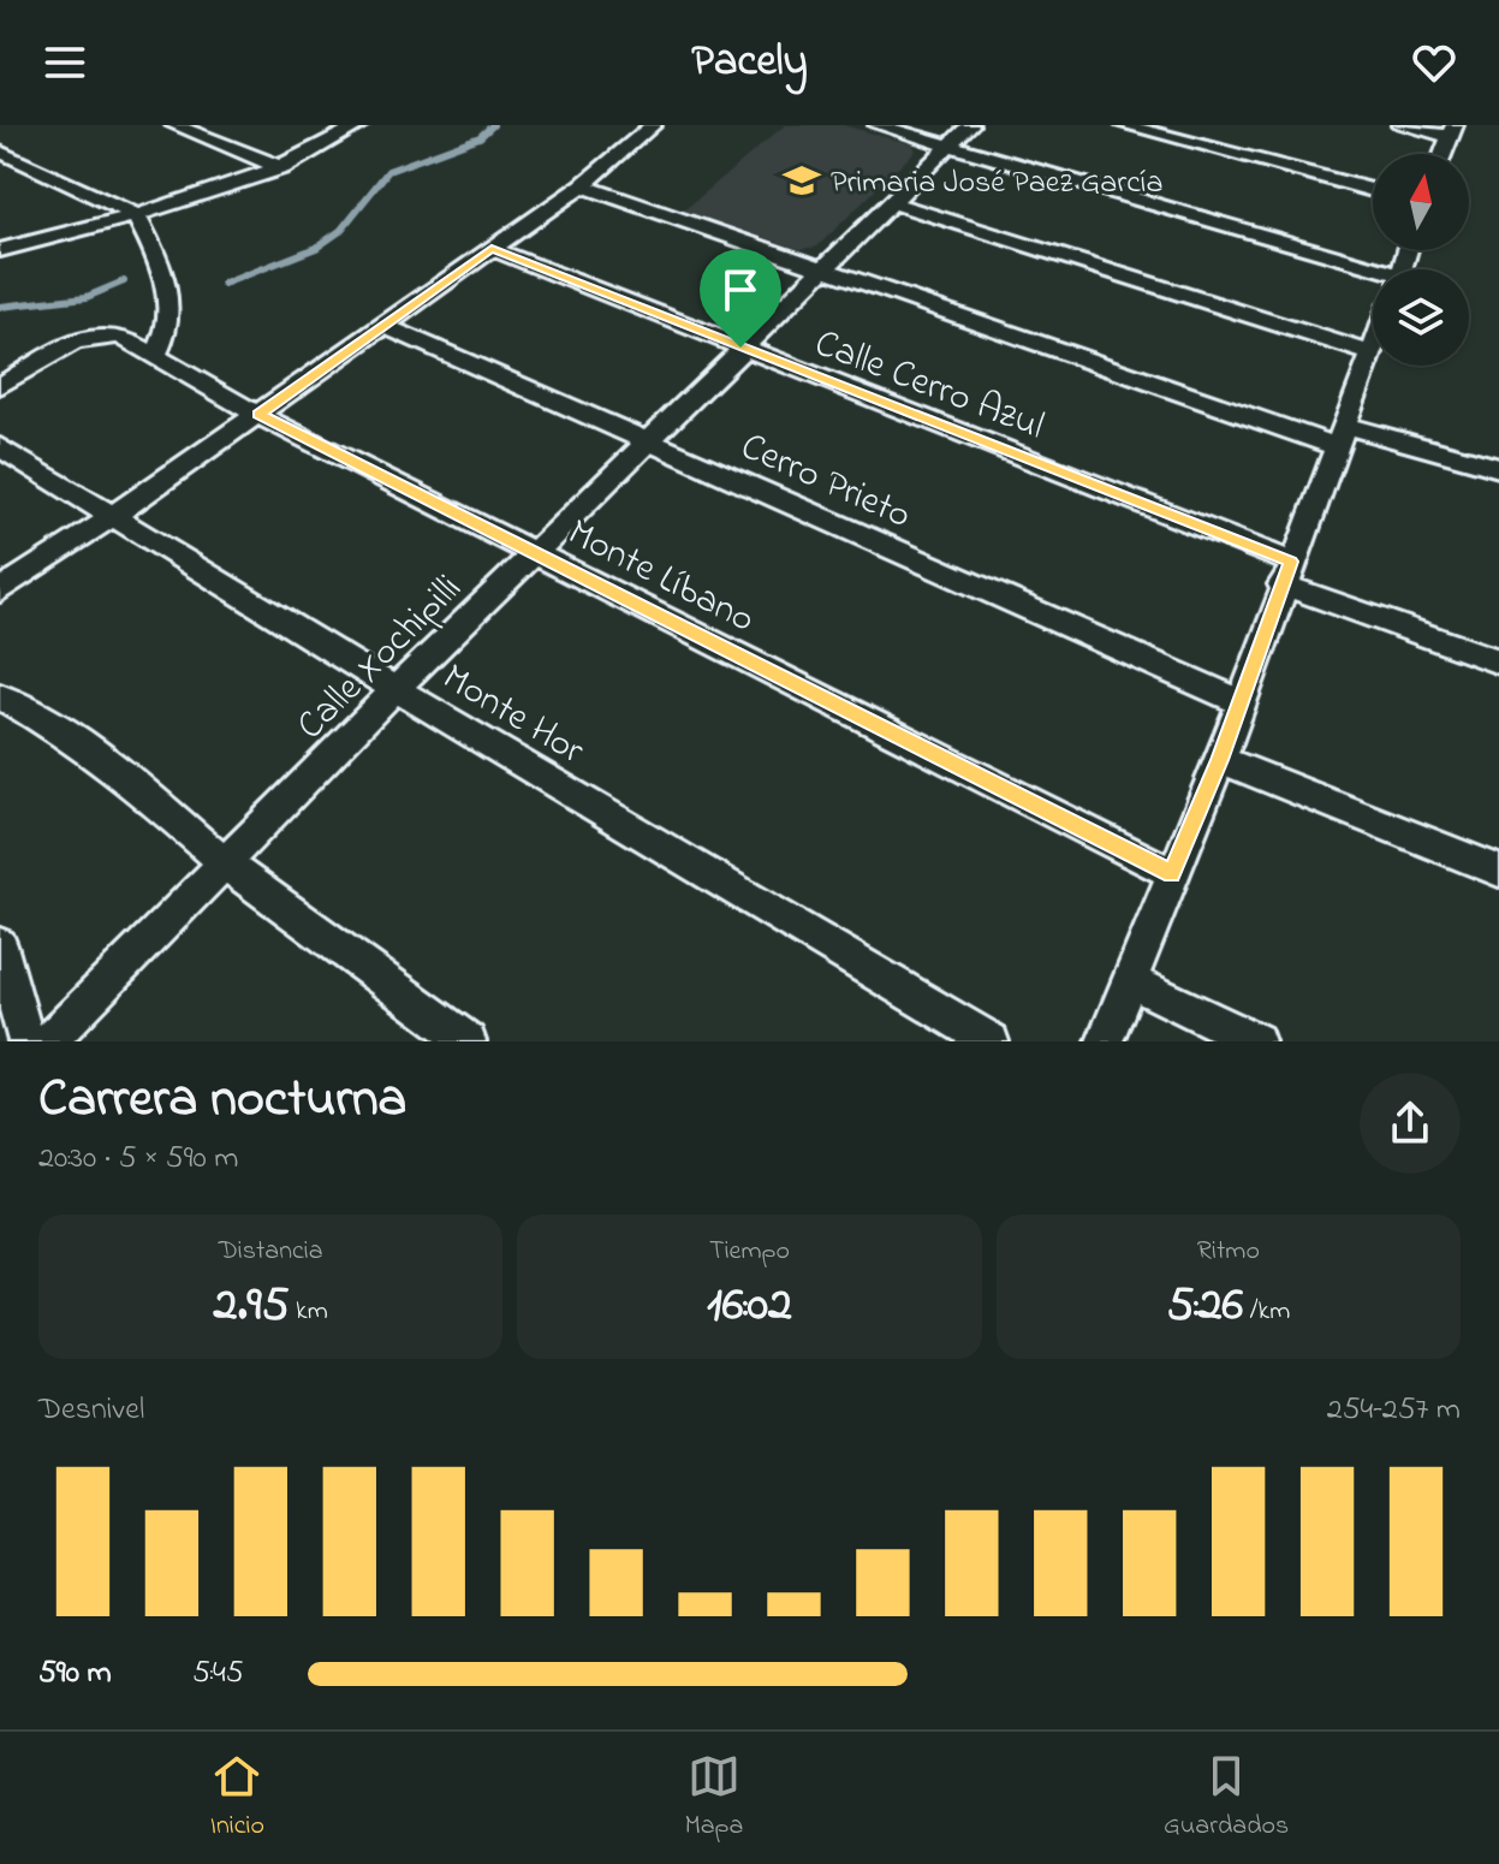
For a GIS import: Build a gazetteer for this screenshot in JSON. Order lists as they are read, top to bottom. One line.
{"streets":{"street":["Calle Cerro Azul","Cerro Prieto","Monte Líbano","Calle Xochipilli","Monte Hor"]},"crossings":[["Calle Cerro Azul","Calle Xochipilli"],["Cerro Prieto","Calle Xochipilli"],["Monte Líbano","Calle Xochipilli"],["Calle Xochipilli","Monte Hor"]],"places":{"school or university":["Primaria José Paez García"]},"north":"top","page":{"header":"Pacely","heading":["Carrera nocturna","20:30 · 5 × 590 m"],"stats":[["Distancia","2.95 km"],["Tiempo","16:02"],["Ritmo","5:26 /km"]],"chart":["Desnivel","254–257 m"],"list":[{"name":"590 m","note":"5:45"}],"tabs":["Inicio","Mapa","Guardados"]}}
